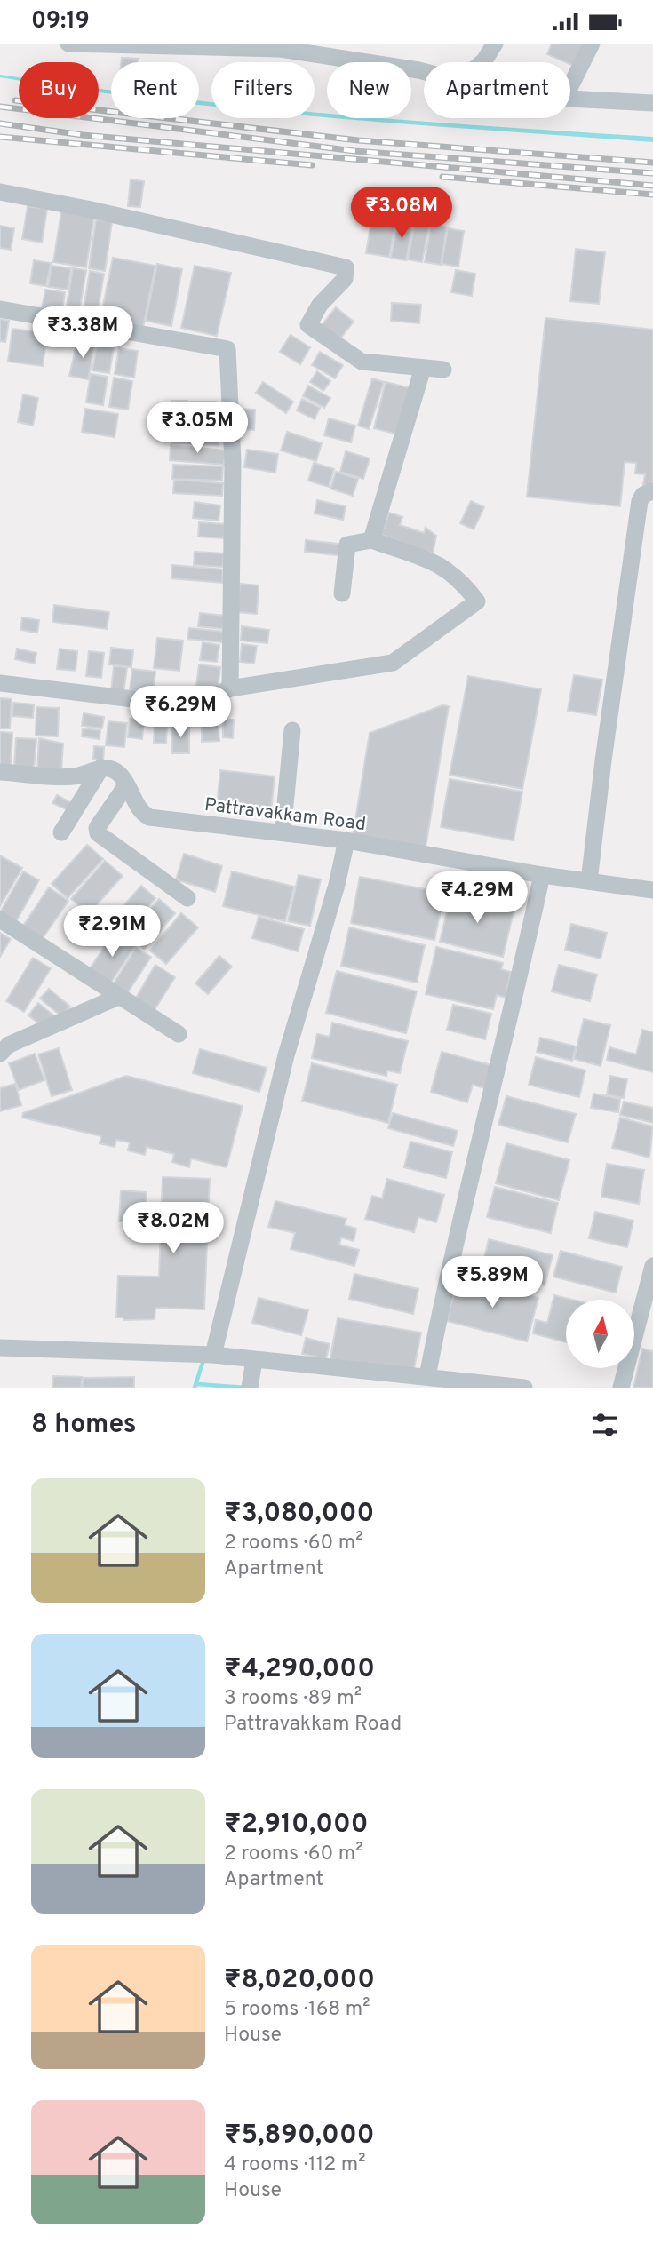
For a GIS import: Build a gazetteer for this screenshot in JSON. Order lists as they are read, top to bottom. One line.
{"streets":{"street":["Pattravakkam Road"]},"north":"top","page":{"status":"09:19","chip":["Buy","Rent","Filters","New","Apartment"],"price":["₹3.08M","₹3.38M","₹3.05M","₹6.29M","₹4.29M","₹2.91M","₹8.02M","₹5.89M"],"heading":"8 homes","list":[{"name":"₹3,080,000","note":"2 rooms · 60 m² · Apartment"},{"name":"₹4,290,000","note":"3 rooms · 89 m² · Pattravakkam Road"},{"name":"₹2,910,000","note":"2 rooms · 60 m² · Apartment"},{"name":"₹8,020,000","note":"5 rooms · 168 m² · House"},{"name":"₹5,890,000","note":"4 rooms · 112 m² · House"}]}}
